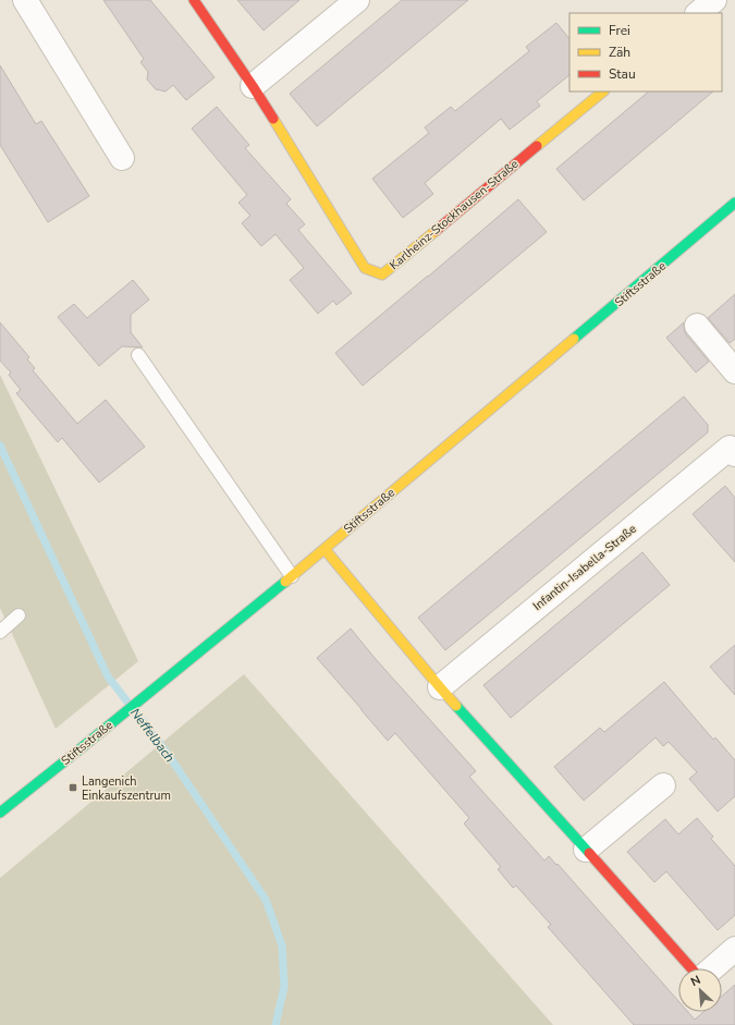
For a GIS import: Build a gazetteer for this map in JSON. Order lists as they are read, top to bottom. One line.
{"streets":{"street":["Karlheinz-Stockhausen-Straße","Stiftsstraße","Infantin-Isabella-Straße"]},"water":["Neffelbach"],"places":{"transit":["Langenich Einkaufszentrum"]},"legend":["Frei","Zäh","Stau"],"north":"top left"}
